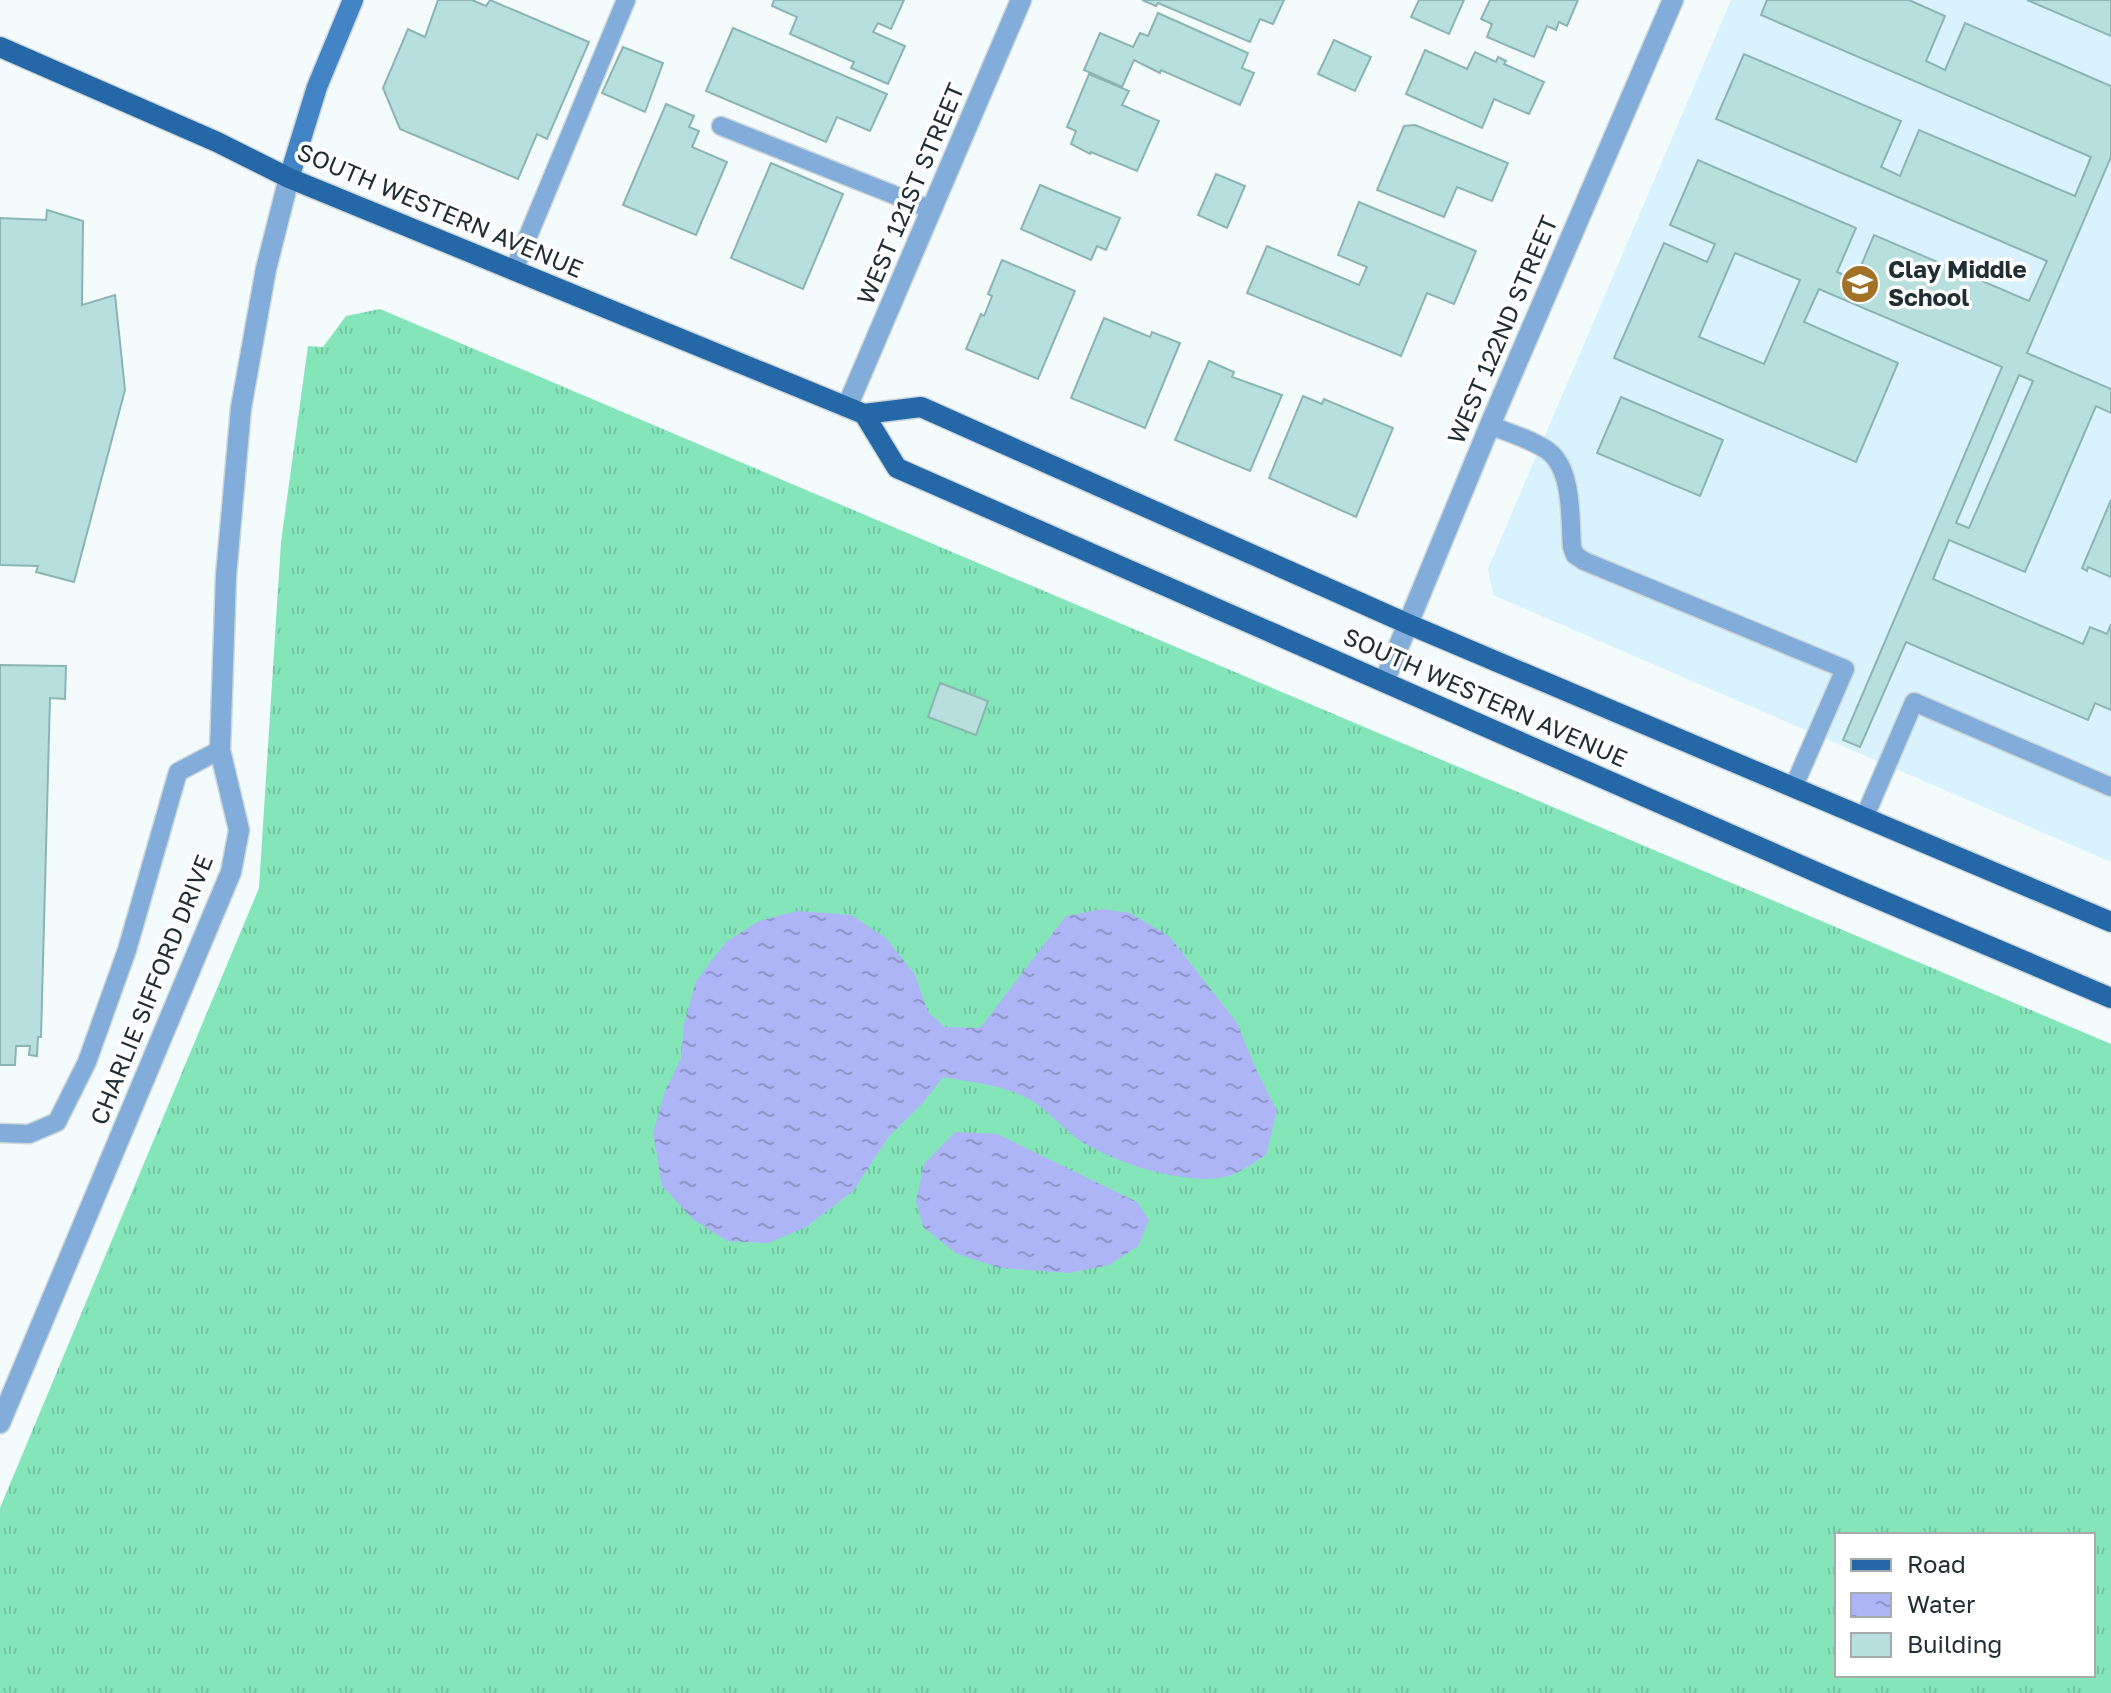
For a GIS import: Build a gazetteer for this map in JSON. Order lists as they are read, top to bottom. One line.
{"streets":{"main road":["SOUTH WESTERN AVENUE"],"street":["WEST 121ST STREET","WEST 122ND STREET","CHARLIE SIFFORD DRIVE"]},"crossings":[["WEST 121ST STREET","SOUTH WESTERN AVENUE"],["SOUTH WESTERN AVENUE","WEST 122ND STREET"],["SOUTH WESTERN AVENUE","CHARLIE SIFFORD DRIVE"]],"places":{"school or university":["Clay Middle School"]},"legend":["Road","Water","Building"]}
